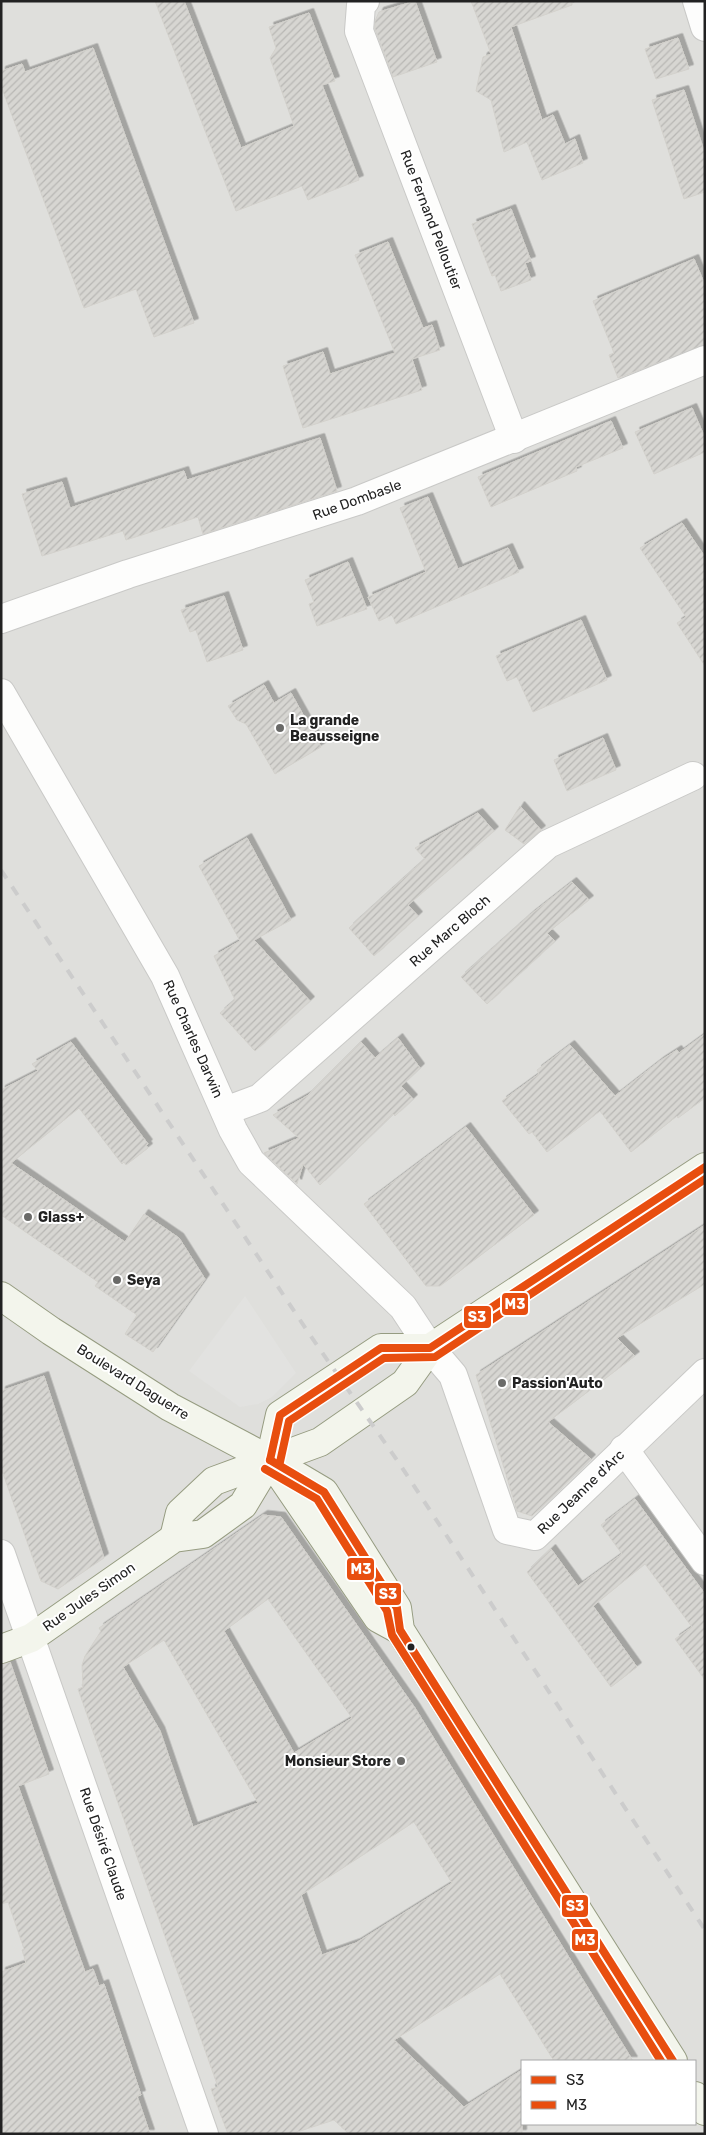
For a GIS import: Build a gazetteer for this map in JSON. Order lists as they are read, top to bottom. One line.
{"streets":{"street":["Rue Fernand Pelloutier","Rue Dombasle","Rue Marc Bloch","Rue Charles Darwin","Boulevard Daguerre","Rue Jeanne d'Arc","Rue Jules Simon","Rue Désiré Claude"]},"crossings":[["Rue Fernand Pelloutier","Rue Dombasle"],["Rue Marc Bloch","Rue Charles Darwin"],["Rue Charles Darwin","Rue Jeanne d'Arc"],["Rue Charles Darwin","Rue Jules Simon"],["Boulevard Daguerre","Rue Jules Simon"],["Rue Jeanne d'Arc","Rue Jules Simon"],["Rue Jules Simon","Rue Désiré Claude"]],"places":["La grande Beausseigne","Glass+","Seya","Passion'Auto","Monsieur Store"],"lines":["transit line S3","transit line M3"],"legend":["S3","M3"]}
